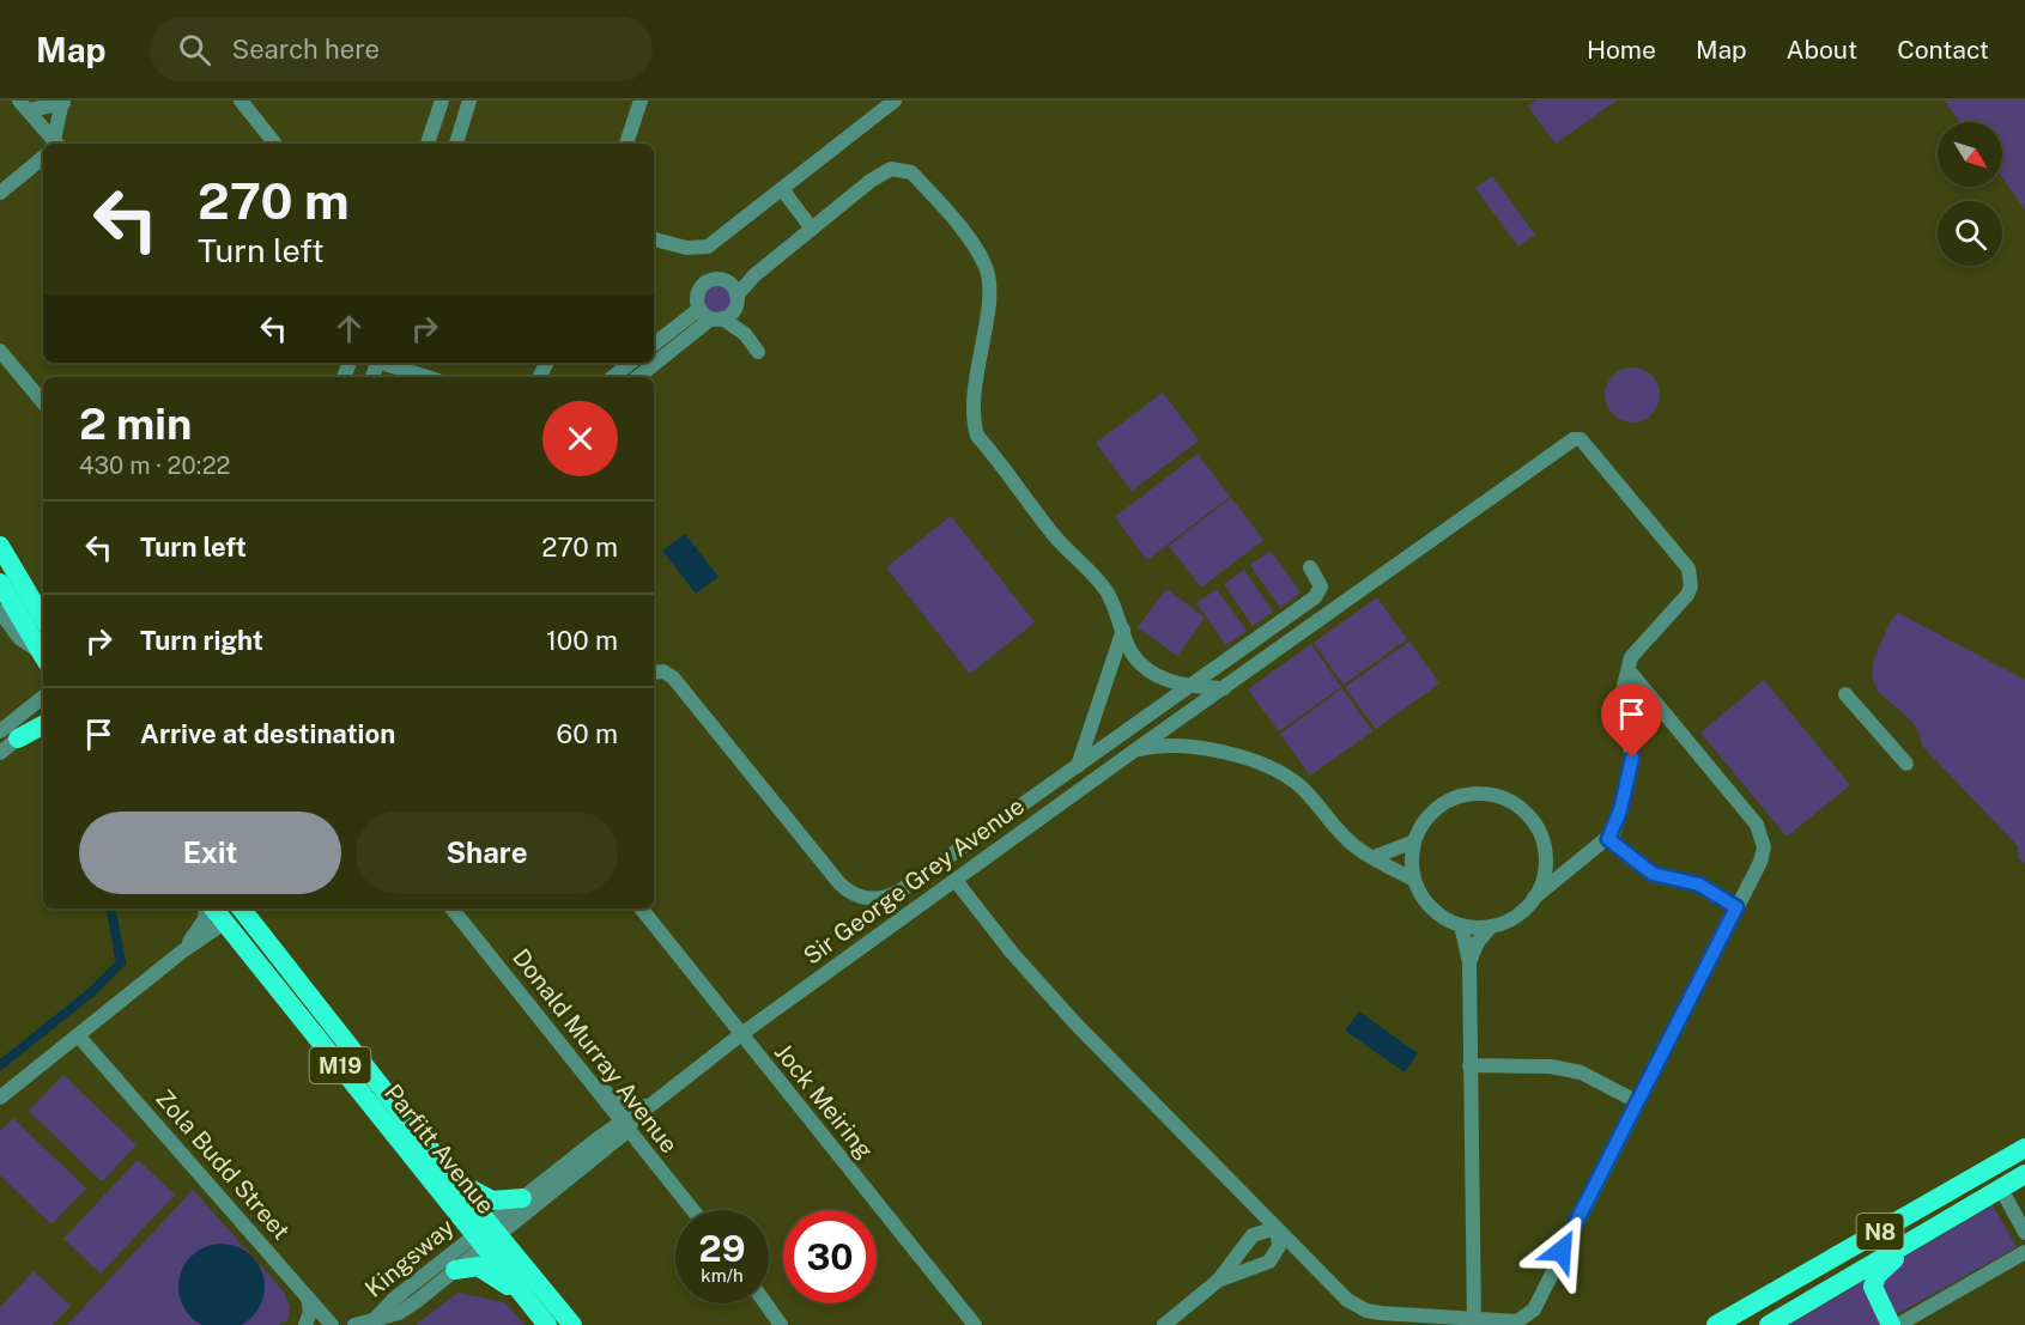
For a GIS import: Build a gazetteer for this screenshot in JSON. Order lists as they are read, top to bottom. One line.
{"streets":{"highway":["M19","Parfitt Avenue","N8"],"street":["Sir George Grey Avenue","Donald Murray Avenue","Jock Meiring","Zola Budd Street","Kingsway"]},"crossings":[["Sir George Grey Avenue","Donald Murray Avenue"],["Sir George Grey Avenue","Jock Meiring"],["Sir George Grey Avenue","Parfitt Avenue"],["Sir George Grey Avenue","Kingsway"],["Parfitt Avenue","Kingsway"]],"north":"bottom right","page":{"header":"Map","search":"Search here","nav":["Home","Map","About","Contact"],"turn":["270 m","Turn left"],"heading":["2 min","430 m · 20:22"],"list":[{"name":"Turn left","value":"270 m"},{"name":"Turn right","value":"100 m"},{"name":"Arrive at destination","value":"60 m"}],"buttons":["Exit","Share"],"speed":"29 km/h","limit":"30"}}
